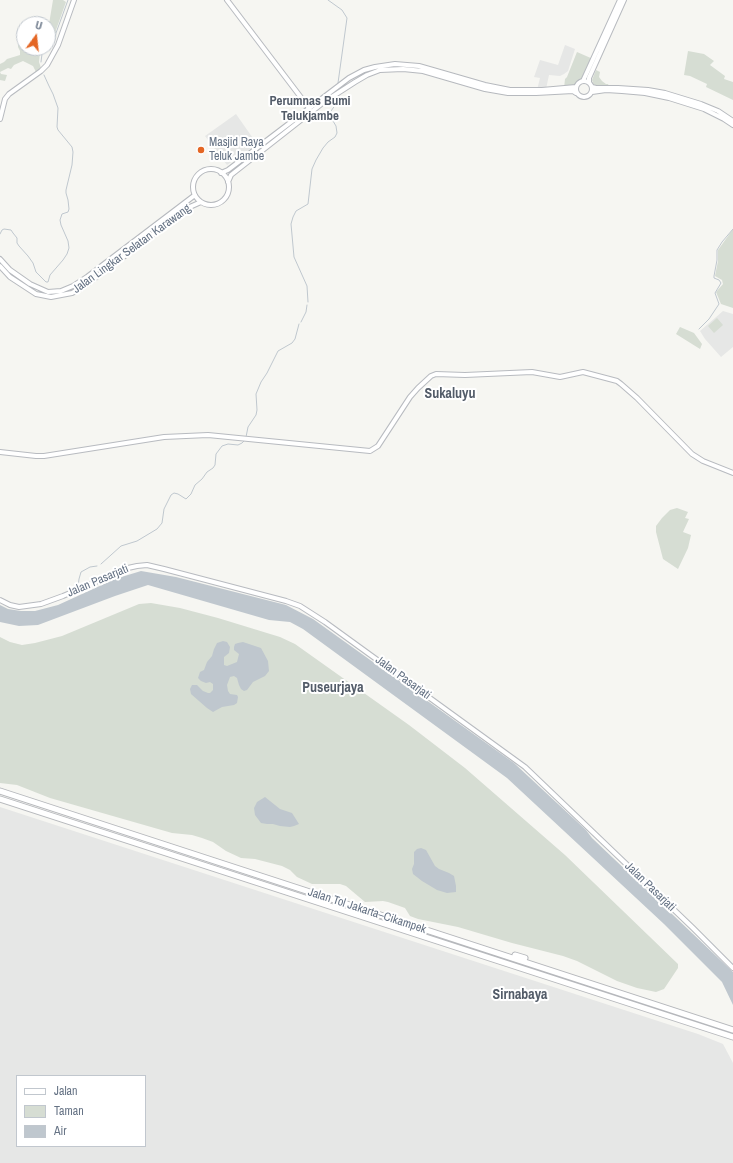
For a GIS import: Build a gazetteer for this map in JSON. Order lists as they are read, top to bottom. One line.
{"streets":{"highway":["Jalan Tol Jakarta–Cikampek"],"main road":["Jalan Lingkar Selatan Karawang","Jalan Pasarjati"]},"districts":["Perumnas Bumi Telukjambe","Sukaluyu","Puseurjaya","Sirnabaya"],"places":["Masjid Raya Teluk Jambe"],"legend":["Jalan","Taman","Air"],"north":"top"}
